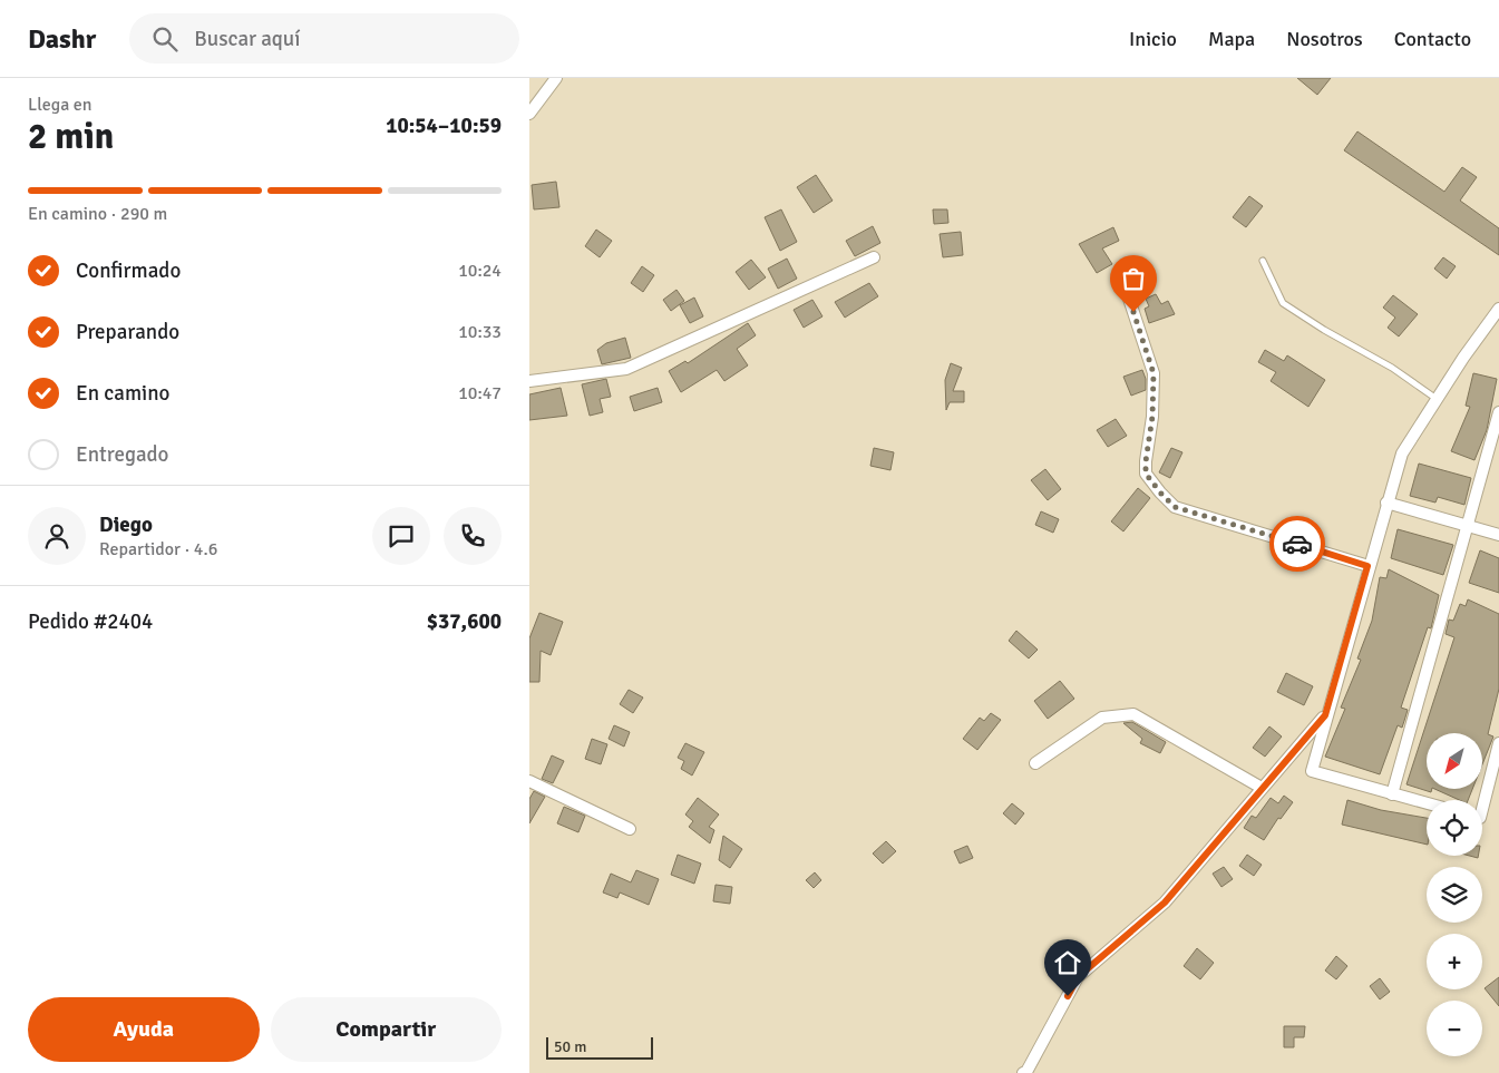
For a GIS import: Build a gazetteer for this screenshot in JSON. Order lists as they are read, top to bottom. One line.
{"scale_bar":"50 m","north":"bottom left","page":{"header":"Dashr","search":"Buscar aquí","nav":["Inicio","Mapa","Nosotros","Contacto"],"heading":["2 min","Llega en","10:54–10:59"],"panel":["Diego","Repartidor · 4.6","Pedido #2404","$37,600"],"bar":"En camino · 290 m","list":[["Confirmado","10:24"],["Preparando","10:33"],["En camino","10:47"],"Entregado"],"map_buttons":["+","−"],"buttons":["Ayuda","Compartir"],"scale":"50 m"}}
